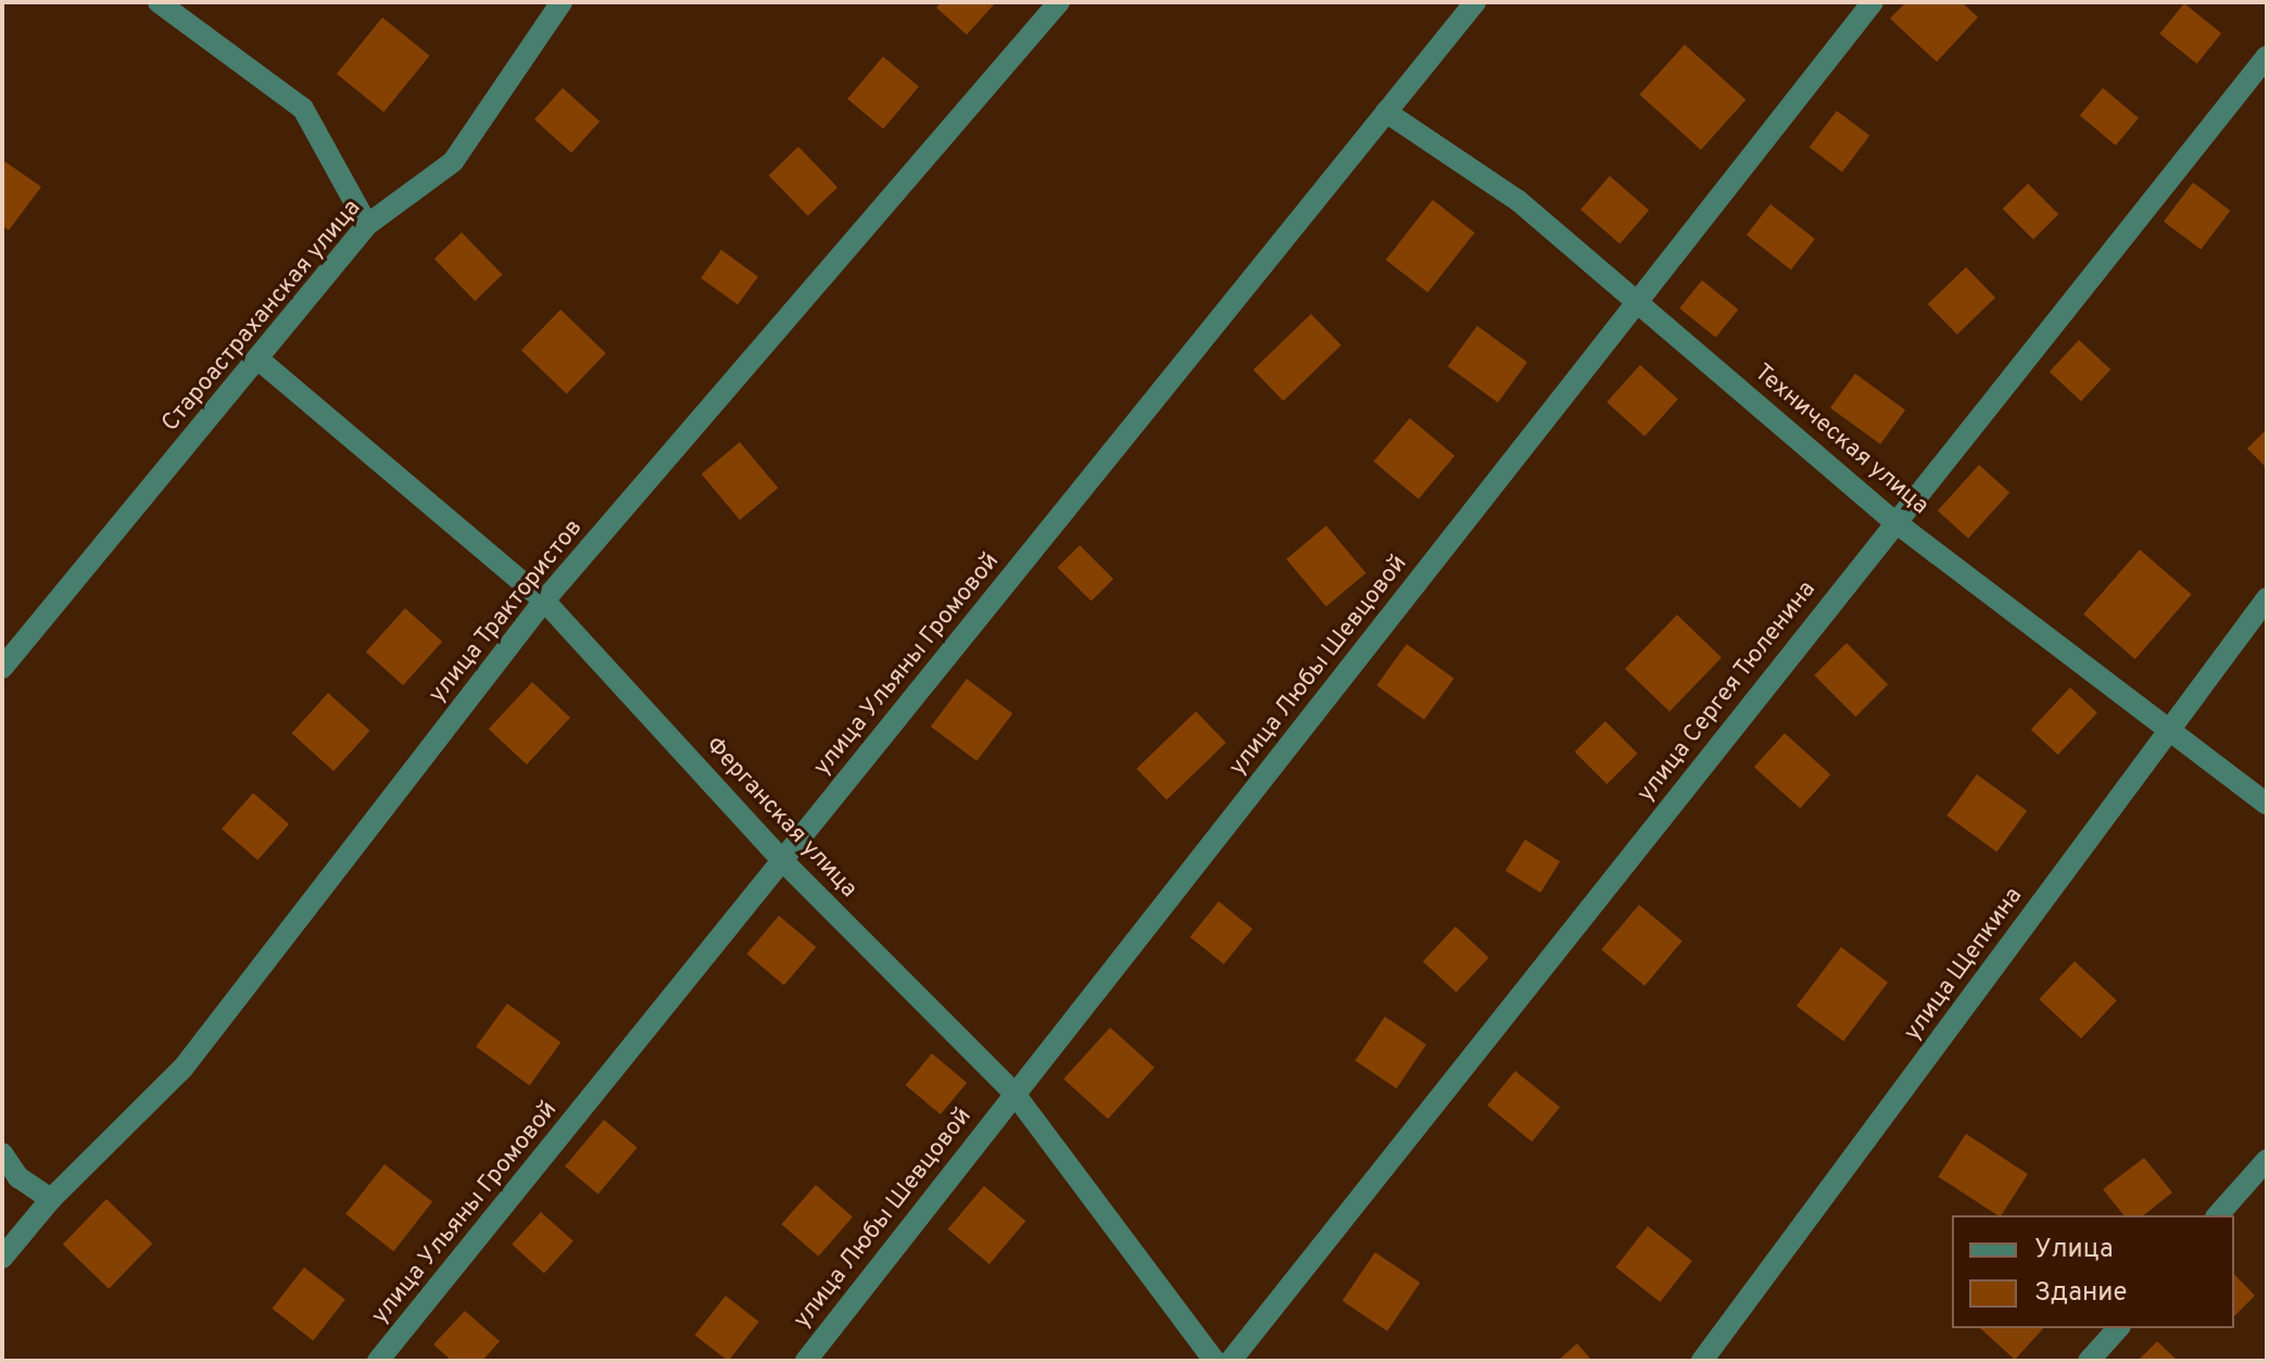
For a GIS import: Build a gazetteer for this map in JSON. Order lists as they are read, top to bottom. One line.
{"streets":{"street":["Староастраханская улица","Техническая улица","улица Трактористов","улица Ульяны Громовой","улица Любы Шевцовой","улица Сергея Тюленина","Ферганская улица","улица Щепкина"]},"crossings":[["Староастраханская улица","Ферганская улица"],["Техническая улица","улица Ульяны Громовой"],["Техническая улица","улица Любы Шевцовой"],["Техническая улица","улица Сергея Тюленина"],["Техническая улица","улица Щепкина"],["улица Трактористов","Ферганская улица"],["улица Ульяны Громовой","Ферганская улица"],["улица Любы Шевцовой","Ферганская улица"]],"legend":["Улица","Здание"]}
